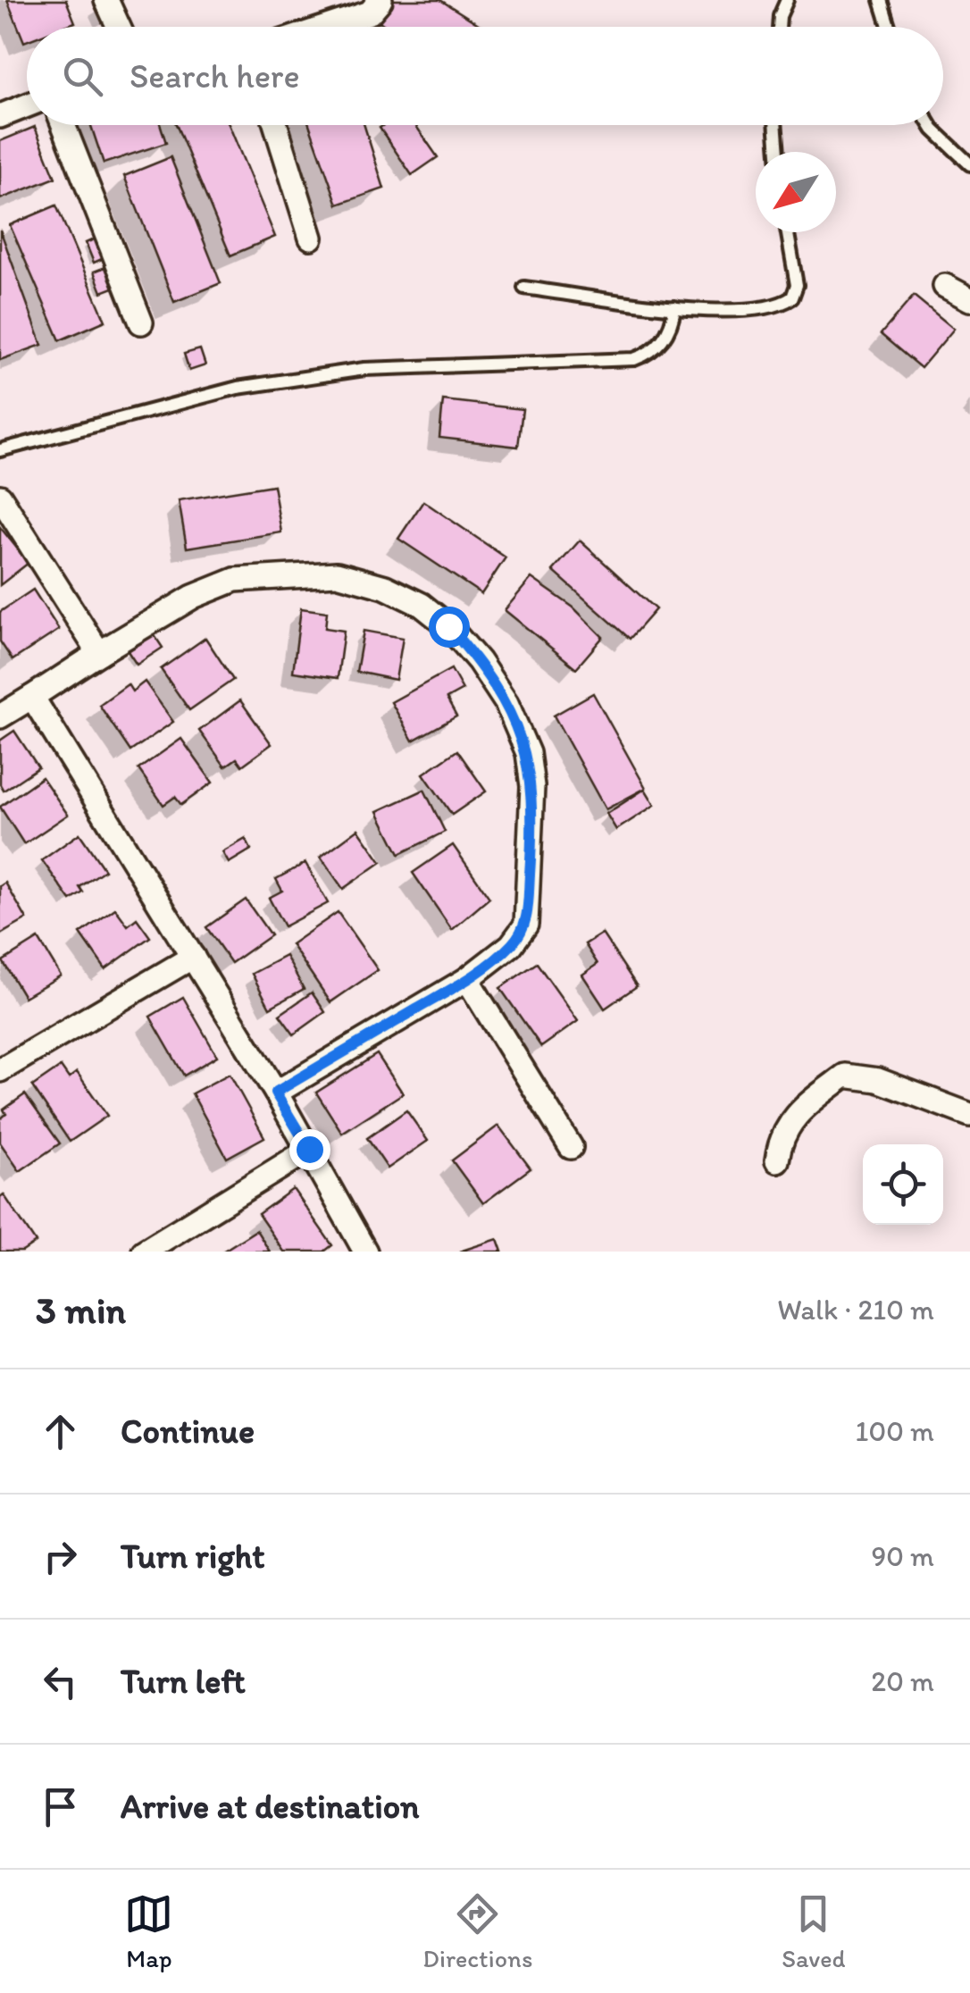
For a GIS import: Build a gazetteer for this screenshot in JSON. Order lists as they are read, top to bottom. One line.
{"north":"bottom left","page":{"search":"Search here","heading":["3 min","Walk · 210 m"],"list":[["Continue","100 m"],["Turn right","90 m"],["Turn left","20 m"],"Arrive at destination"],"nav":["Map","Directions","Saved"]}}
